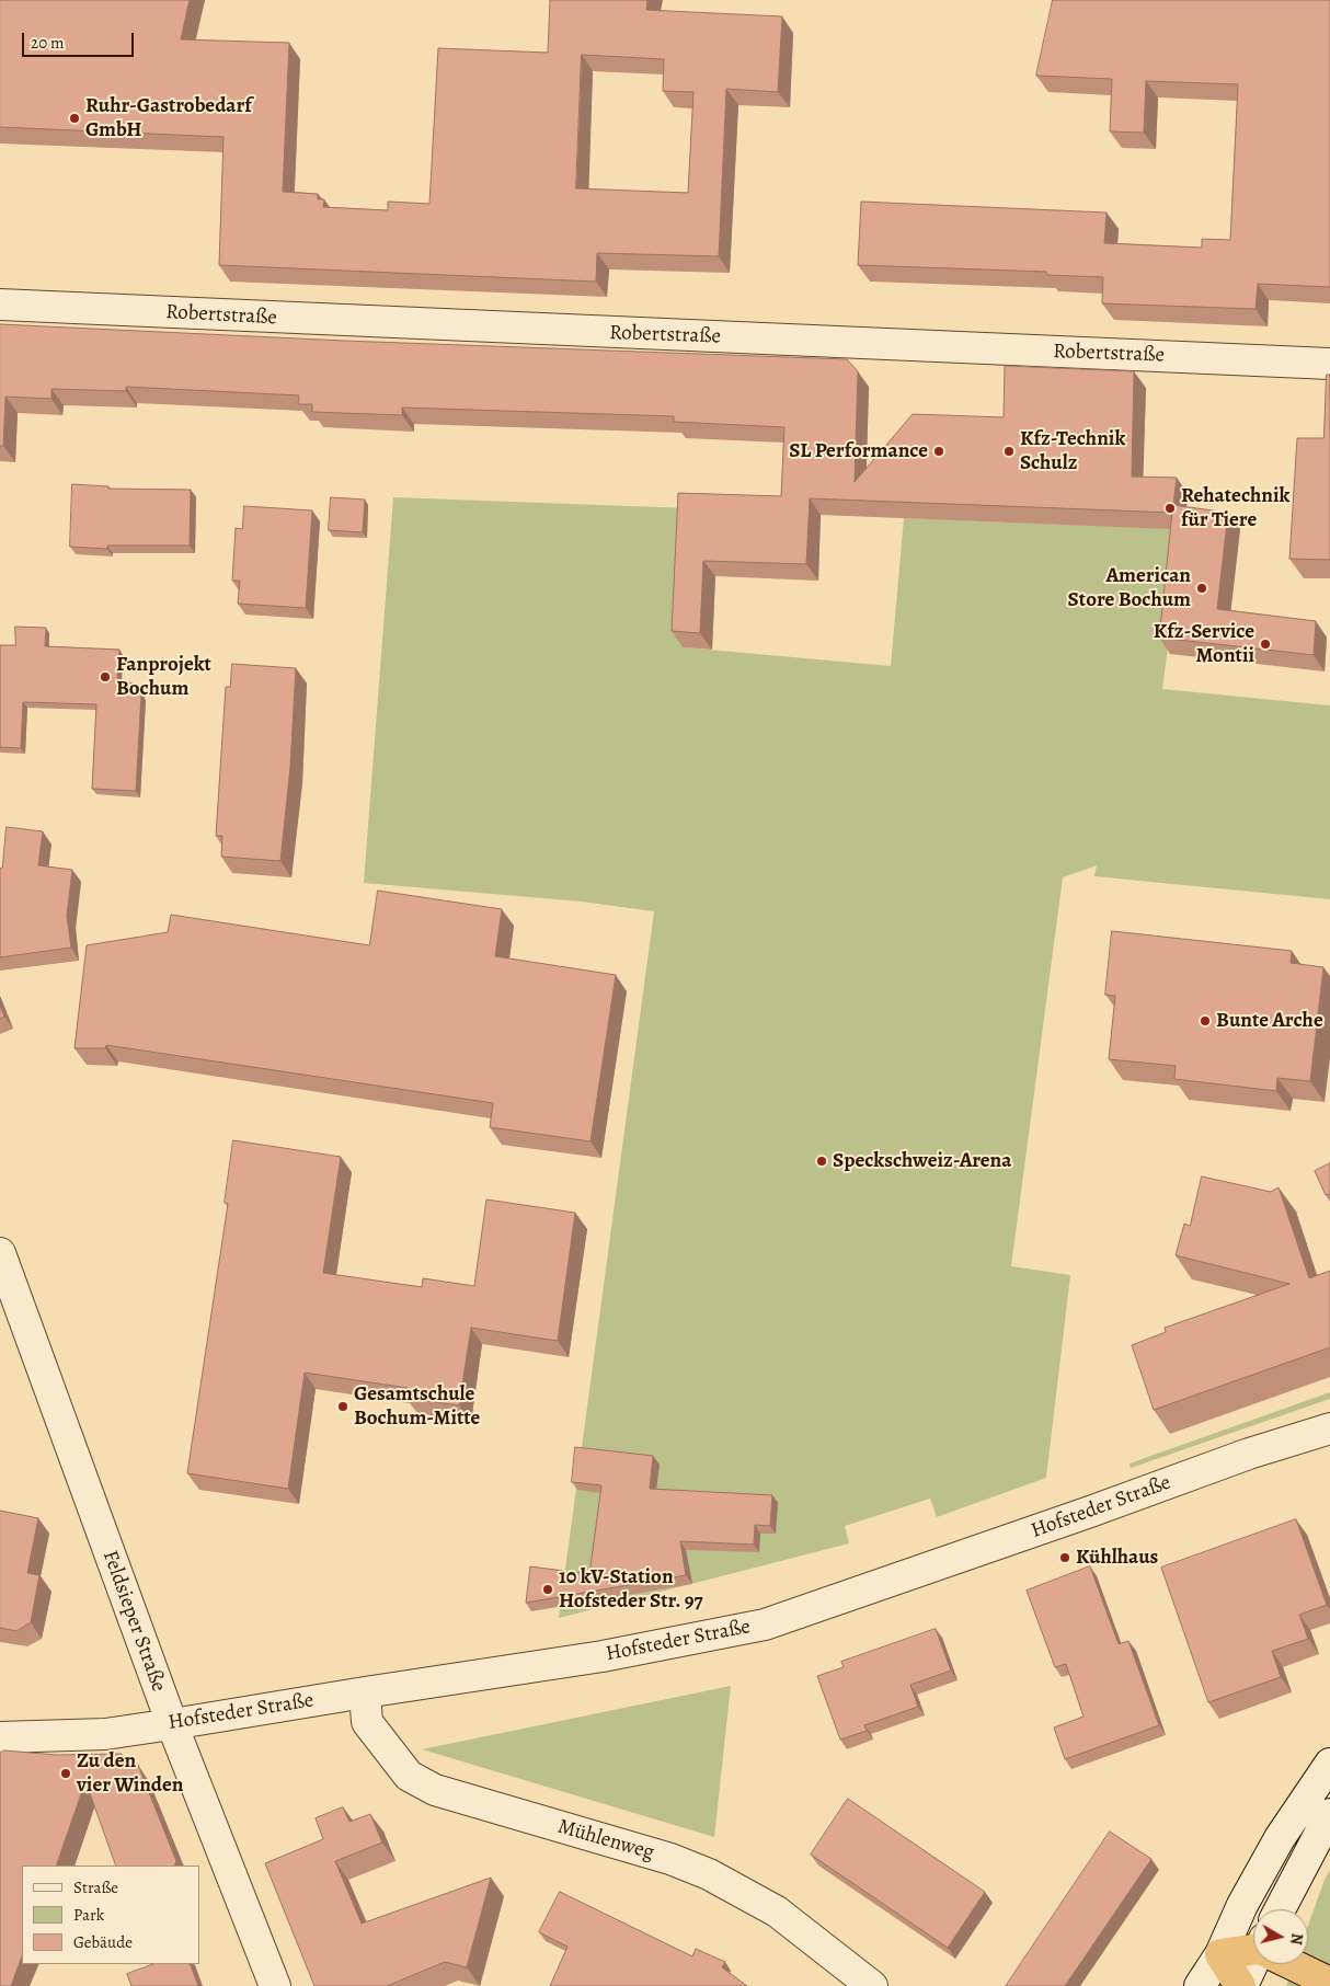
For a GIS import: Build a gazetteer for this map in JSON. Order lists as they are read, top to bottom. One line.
{"streets":{"street":["Robertstraße","Hofsteder Straße","Feldsieper Straße","Mühlenweg"]},"crossings":[["Hofsteder Straße","Feldsieper Straße"],["Hofsteder Straße","Mühlenweg"]],"places":["Ruhr-Gastrobedarf GmbH","SL Performance","Kfz-Technik Schulz","Rehatechnik für Tiere","American Store Bochum","Kfz-Service Montii","Fanprojekt Bochum","Bunte Arche","Speckschweiz-Arena","Gesamtschule Bochum-Mitte","Kühlhaus","10 kV-Station Hofsteder Str. 97","Zu den vier Winden"],"legend":["Straße","Park","Gebäude"],"scale_bar":"20 m","north":"right"}
